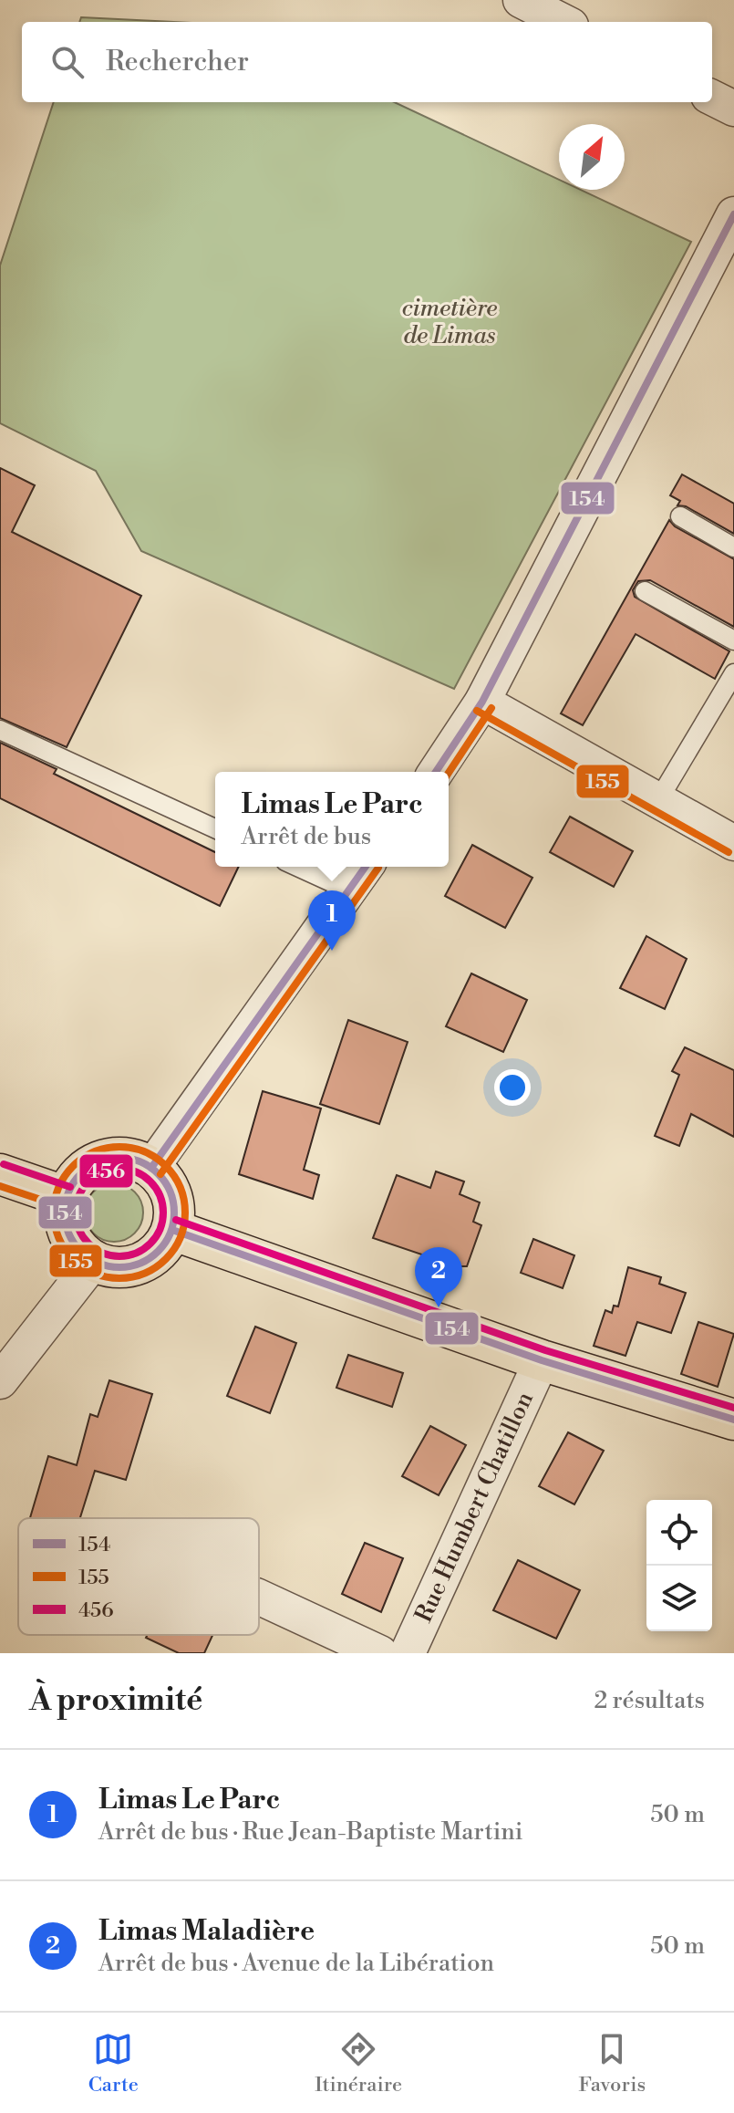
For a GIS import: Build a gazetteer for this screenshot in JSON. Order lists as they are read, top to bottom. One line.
{"streets":{"street":["Rue Humbert Chatillon"]},"parks":["cimetière de Limas"],"lines":["transit line 154","transit line 155","transit line 456"],"legend":["154","155","456"],"north":"top right","page":{"search":"Rechercher","popup":["Limas Le Parc","Arrêt de bus"],"pins":["1","2"],"heading":["À proximité","2 résultats"],"list":[{"mark":"1","name":"Limas Le Parc","note":"Arrêt de bus · Rue Jean-Baptiste Martini","value":"50 m"},{"mark":"2","name":"Limas Maladière","note":"Arrêt de bus · Avenue de la Libération","value":"50 m"}],"nav":["Carte","Itinéraire","Favoris"]}}
